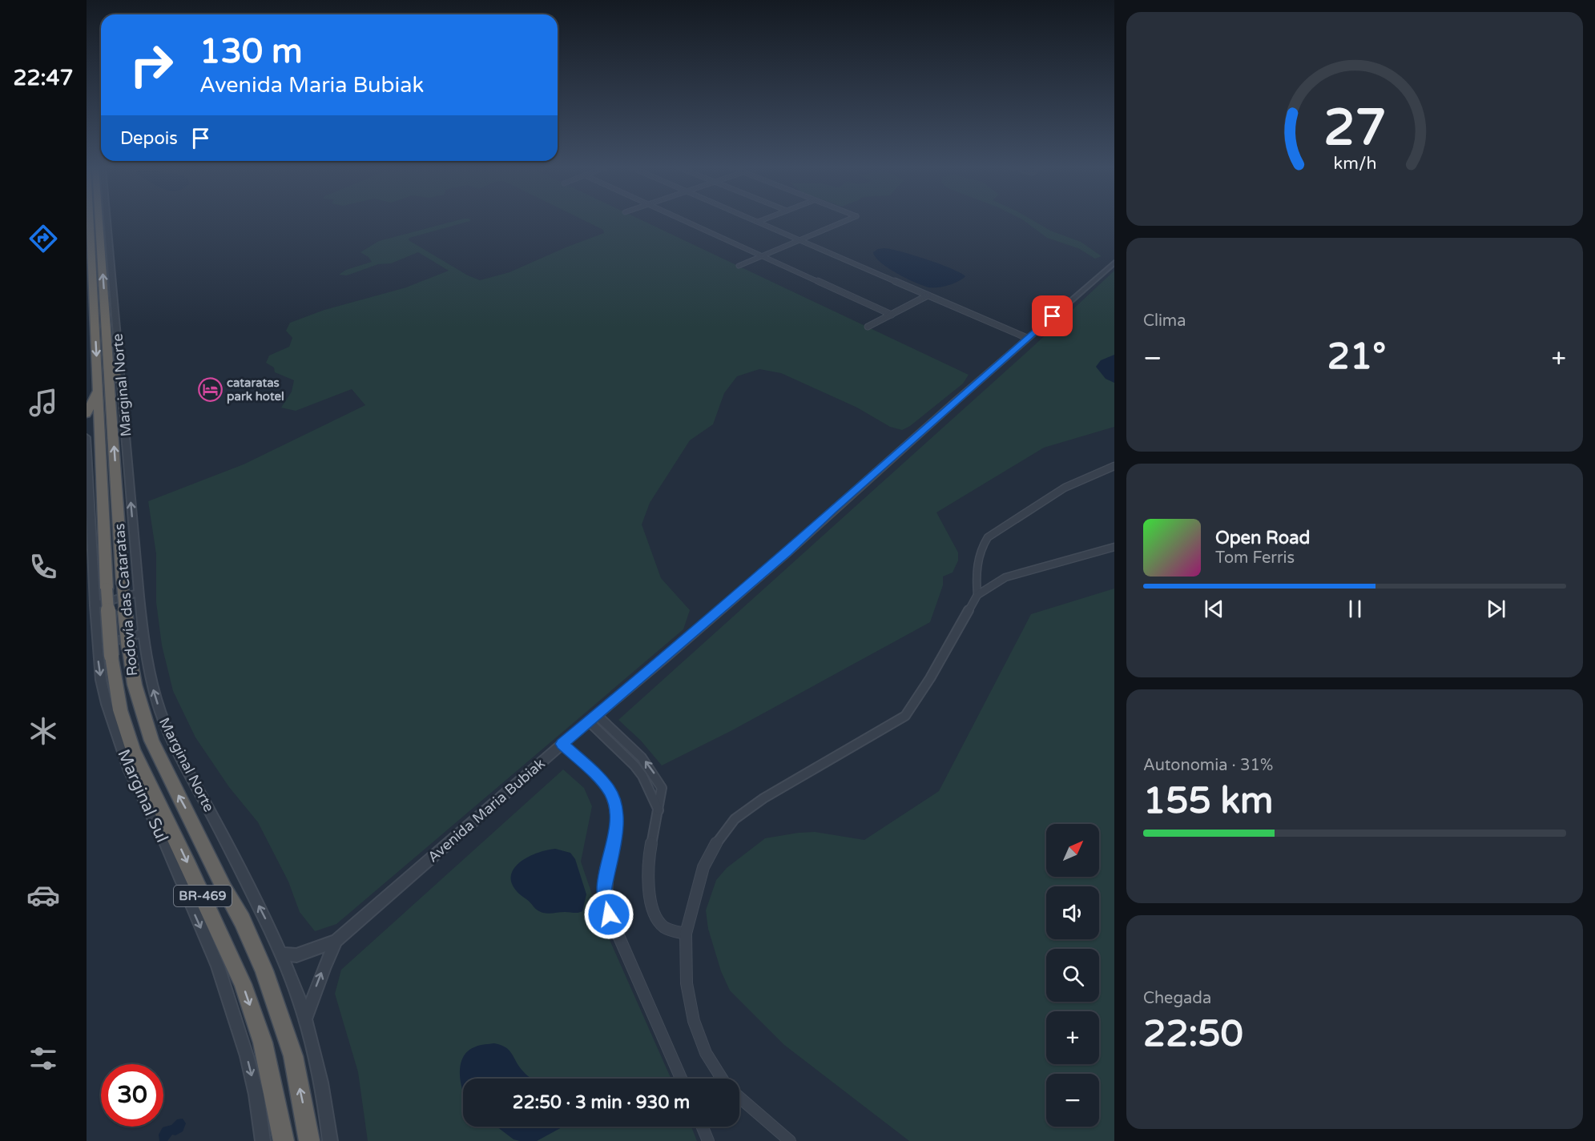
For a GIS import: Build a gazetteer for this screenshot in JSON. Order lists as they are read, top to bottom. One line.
{"streets":{"highway":["Rodovía das Cataratas","BR-469"],"street":["Marginal Norte","Marginal Sul","Avenida Maria Bubiak"]},"crossings":[["Rodovía das Cataratas","Marginal Sul"]],"one_way":["Marginal Norte","Marginal Sul"],"places":{"hotel":["cataratas park hotel"]},"north":"top right","page":{"tabs":"22:47","turn":["130 m","Avenida Maria Bubiak"],"then":"Depois","tile":["Clima",["Autonomia · 31%","155 km"],["Chegada","22:50"]],"heat":["−","21°","+"],"song":["Open Road","Tom Ferris"],"map_buttons":["+","−"],"limit":"30","trip":"22:50 · 3 min · 930 m","gauge":["27","km/h"]}}
